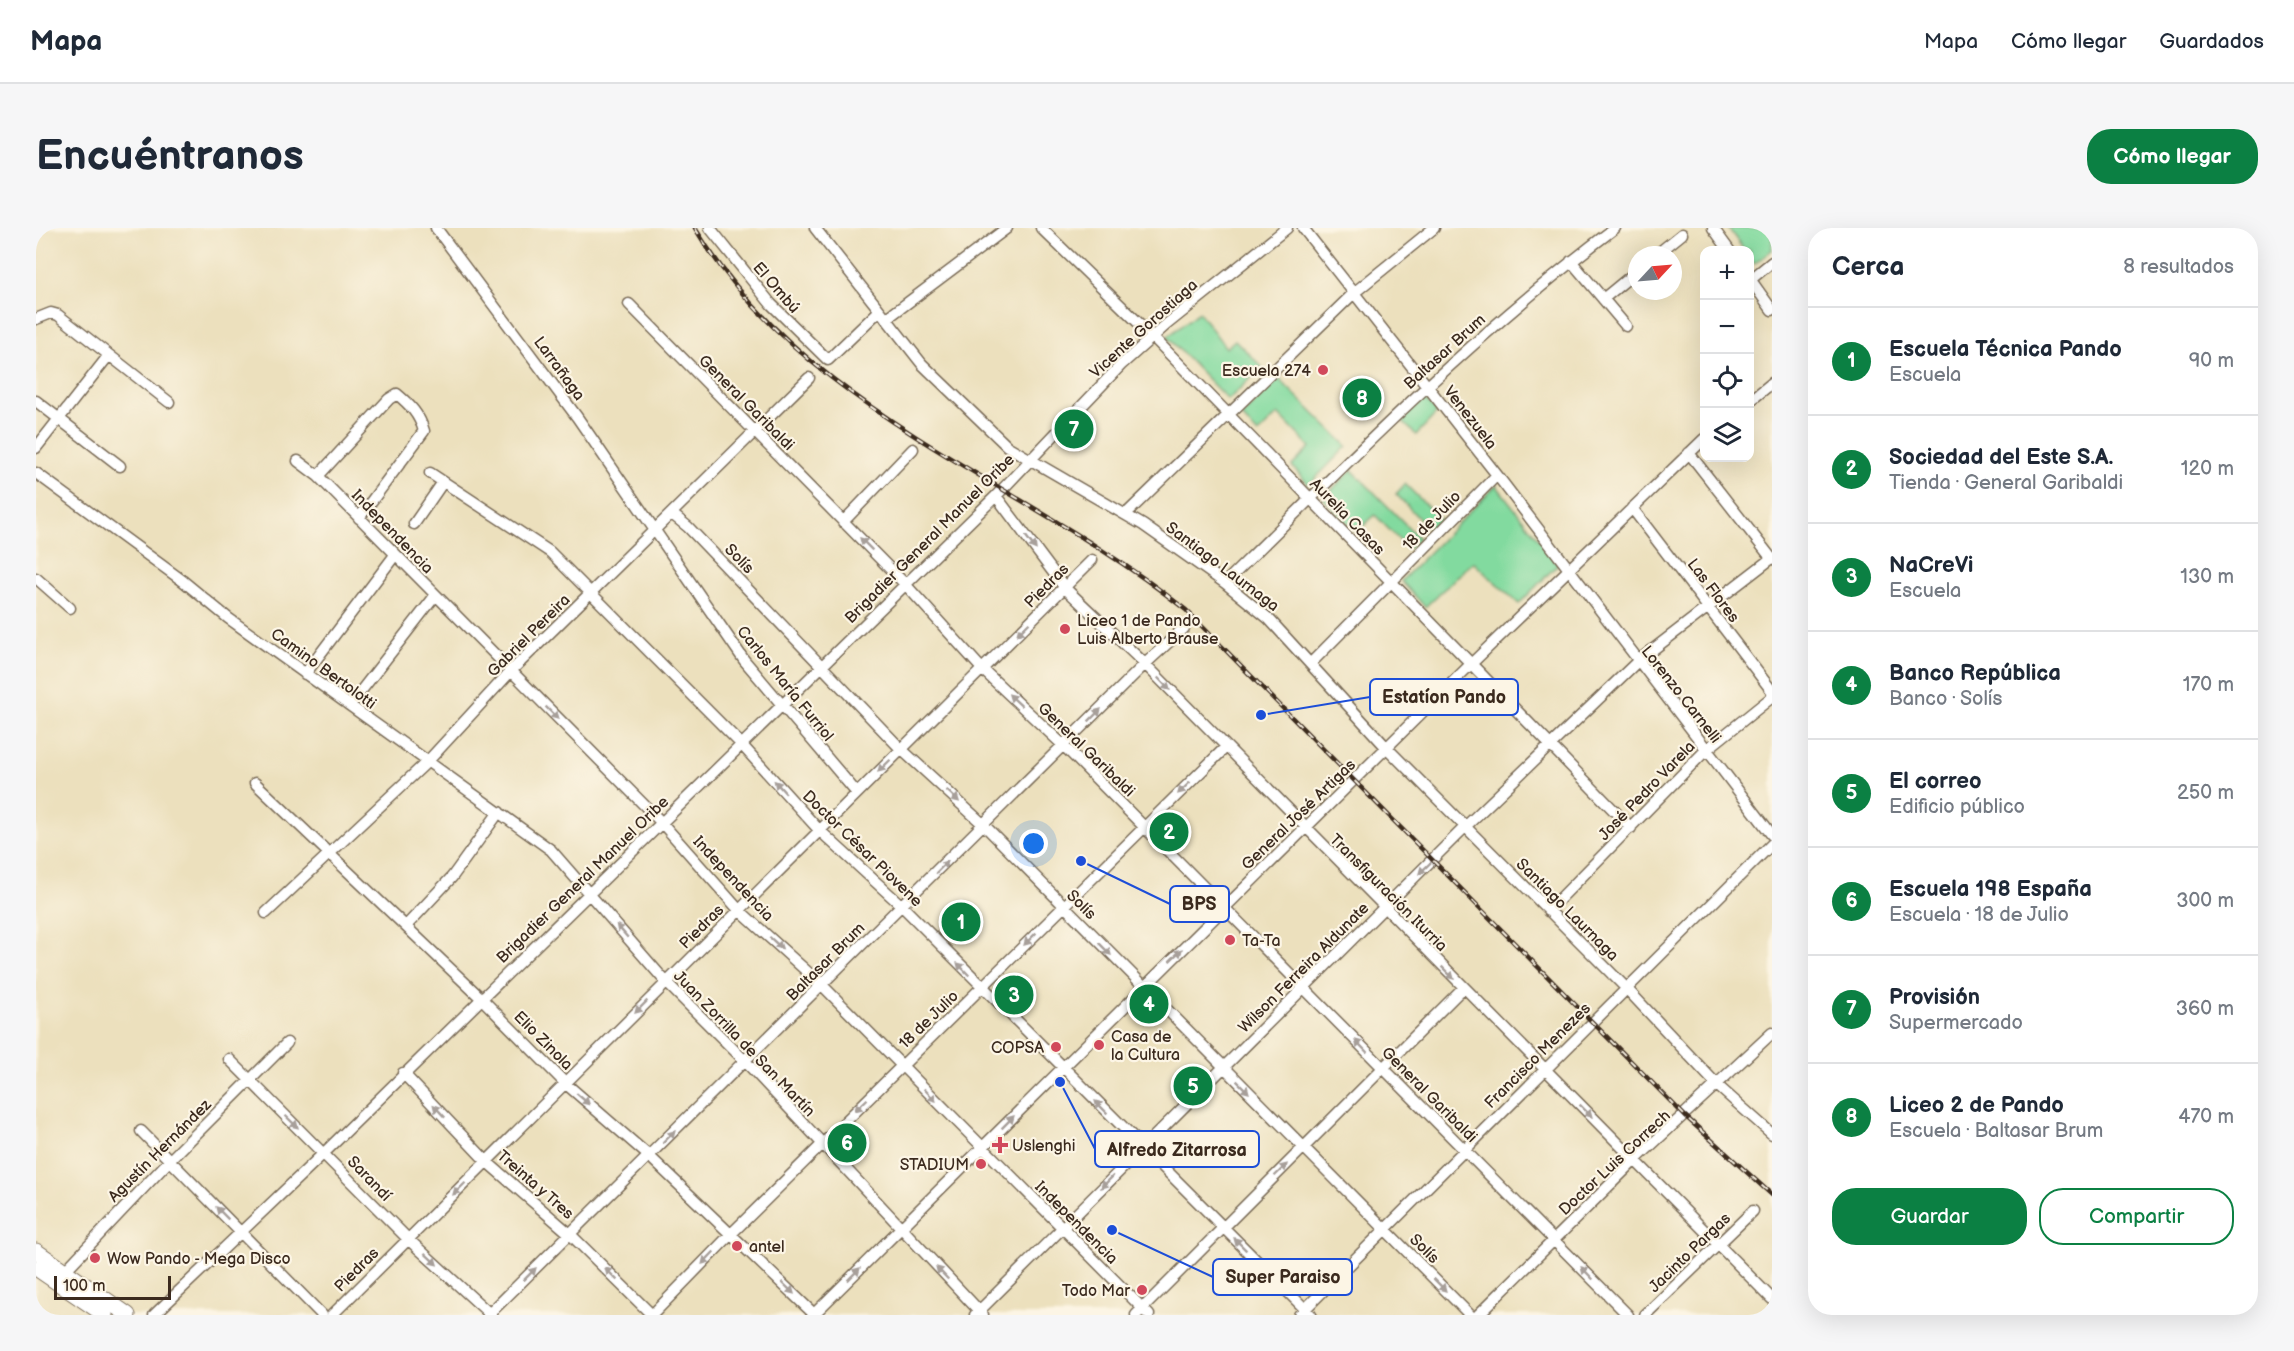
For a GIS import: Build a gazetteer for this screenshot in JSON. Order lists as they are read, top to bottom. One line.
{"streets":{"street":["El Ombú","Vicente Gorostiaga","Baltasar Brum","Larrañaga","General Garibaldi","Venezuela","Aurelia Casas","18 de Julio","Independencia","Brigadier General Manuel Oribe","Solís","Santiago Laurnaga","Piedras","Las Flores","Gabriel Pereira","Camino Bertolotti","Carlos María Furriol","Lorenzo Carnelli","José Pedro Varela","General José Artigas","Doctor César Piovene","Transfiguración Iturria","Wilson Ferreira Aldunate","Elio Zinola","Juan Zorrilla de San Martín","Francisco Menezes","Agustín Hernández","Doctor Luis Correch","Sarandí","Treinta y Tres","Jacinto Pargas"]},"crossings":[["El Ombú","Santiago Laurnaga"],["Vicente Gorostiaga","Aurelia Casas"],["Vicente Gorostiaga","Brigadier General Manuel Oribe"],["Vicente Gorostiaga","Santiago Laurnaga"],["Baltasar Brum","General Garibaldi"],["Baltasar Brum","Venezuela"],["Baltasar Brum","Aurelia Casas"],["Baltasar Brum","Independencia"],["Baltasar Brum","Solís"],["Baltasar Brum","Santiago Laurnaga"],["Baltasar Brum","Doctor César Piovene"],["Baltasar Brum","Transfiguración Iturria"],["Baltasar Brum","Elio Zinola"],["Baltasar Brum","Juan Zorrilla de San Martín"],["Baltasar Brum","Sarandí"],["Baltasar Brum","Treinta y Tres"],["Larrañaga","Gabriel Pereira"],["Larrañaga","Carlos María Furriol"],["General Garibaldi","18 de Julio"],["General Garibaldi","Brigadier General Manuel Oribe"],["General Garibaldi","Piedras"],["General Garibaldi","Gabriel Pereira"],["General Garibaldi","General José Artigas"],["General Garibaldi","Wilson Ferreira Aldunate"],["General Garibaldi","Francisco Menezes"],["General Garibaldi","Doctor Luis Correch"],["Venezuela","18 de Julio"],["Venezuela","Lorenzo Carnelli"],["Venezuela","General José Artigas"],["Aurelia Casas","18 de Julio"],["Aurelia Casas","José Pedro Varela"],["Aurelia Casas","General José Artigas"],["Aurelia Casas","Wilson Ferreira Aldunate"],["18 de Julio","Independencia"],["18 de Julio","Solís"],["18 de Julio","Santiago Laurnaga"],["18 de Julio","Doctor César Piovene"],["18 de Julio","Transfiguración Iturria"],["18 de Julio","Elio Zinola"],["18 de Julio","Juan Zorrilla de San Martín"],["18 de Julio","Treinta y Tres"],["Independencia","Brigadier General Manuel Oribe"],["Independencia","Piedras"],["Independencia","Gabriel Pereira"],["Independencia","General José Artigas"],["Independencia","Wilson Ferreira Aldunate"],["Brigadier General Manuel Oribe","Solís"],["Brigadier General Manuel Oribe","Santiago Laurnaga"],["Brigadier General Manuel Oribe","Camino Bertolotti"],["Brigadier General Manuel Oribe","Carlos María Furriol"],["Brigadier General Manuel Oribe","Doctor César Piovene"],["Brigadier General Manuel Oribe","Transfiguración Iturria"],["Brigadier General Manuel Oribe","Elio Zinola"],["Brigadier General Manuel Oribe","Juan Zorrilla de San Martín"],["Brigadier General Manuel Oribe","Sarandí"],["Brigadier General Manuel Oribe","Treinta y Tres"],["Solís","Piedras"],["Solís","Gabriel Pereira"],["Solís","General José Artigas"],["Solís","Wilson Ferreira Aldunate"],["Solís","Francisco Menezes"],["Santiago Laurnaga","José Pedro Varela"],["Santiago Laurnaga","General José Artigas"],["Santiago Laurnaga","Wilson Ferreira Aldunate"],["Santiago Laurnaga","Francisco Menezes"],["Santiago Laurnaga","Doctor Luis Correch"],["Piedras","Carlos María Furriol"],["Piedras","Doctor César Piovene"],["Piedras","Transfiguración Iturria"],["Piedras","Elio Zinola"],["Piedras","Juan Zorrilla de San Martín"],["Piedras","Sarandí"],["Piedras","Treinta y Tres"],["Las Flores","General José Artigas"],["Las Flores","Wilson Ferreira Aldunate"],["Gabriel Pereira","Camino Bertolotti"],["Gabriel Pereira","Carlos María Furriol"],["Gabriel Pereira","Doctor César Piovene"],["Gabriel Pereira","Elio Zinola"],["Camino Bertolotti","Juan Zorrilla de San Martín"],["Lorenzo Carnelli","José Pedro Varela"],["Lorenzo Carnelli","General José Artigas"],["Lorenzo Carnelli","Wilson Ferreira Aldunate"],["General José Artigas","Doctor César Piovene"],["General José Artigas","Transfiguración Iturria"],["General José Artigas","Elio Zinola"],["General José Artigas","Juan Zorrilla de San Martín"],["Doctor César Piovene","Wilson Ferreira Aldunate"],["Doctor César Piovene","Francisco Menezes"],["Transfiguración Iturria","Wilson Ferreira Aldunate"],["Transfiguración Iturria","Francisco Menezes"],["Transfiguración Iturria","Doctor Luis Correch"],["Transfiguración Iturria","Jacinto Pargas"],["Wilson Ferreira Aldunate","Juan Zorrilla de San Martín"],["Agustín Hernández","Sarandí"]],"one_way":["18 de Julio","Independencia","Solís","Piedras","Doctor César Piovene","Transfiguración Iturria","Juan Zorrilla de San Martín","Sarandí","Treinta y Tres"],"places":{"other":["Escuela 274","Liceo 1 de Pando Luis Alberto Brause","Estatíon Pando","BPS","Ta-Ta","Casa de la Cultura","COPSA","Alfredo Zitarrosa","STADIUM","Super Paraiso","antel","Wow Pando - Mega Disco","Todo Mar"],"health":["Uslenghi"]},"scale_bar":"100 m","north":"top right","page":{"header":"Mapa","nav":["Mapa","Cómo llegar","Guardados"],"buttons":["Cómo llegar",["Guardar","Compartir"]],"title":"Encuéntranos","heading":["Cerca","8 resultados"],"map_buttons":["+","−"],"list":[{"mark":"1","name":"Escuela Técnica Pando","note":"Escuela","value":"90 m"},{"mark":"2","name":"Sociedad del Este S.A.","note":"Tienda · General Garibaldi","value":"120 m"},{"mark":"3","name":"NaCreVi","note":"Escuela","value":"130 m"},{"mark":"4","name":"Banco República","note":"Banco · Solís","value":"170 m"},{"mark":"5","name":"El correo","note":"Edificio público","value":"250 m"},{"mark":"6","name":"Escuela 198 España","note":"Escuela · 18 de Julio","value":"300 m"},{"mark":"7","name":"Provisión","note":"Supermercado","value":"360 m"},{"mark":"8","name":"Liceo 2 de Pando","note":"Escuela · Baltasar Brum","value":"470 m"}],"pins":["8","7","2","1","3","4","5","6"],"scale":"100 m"}}
